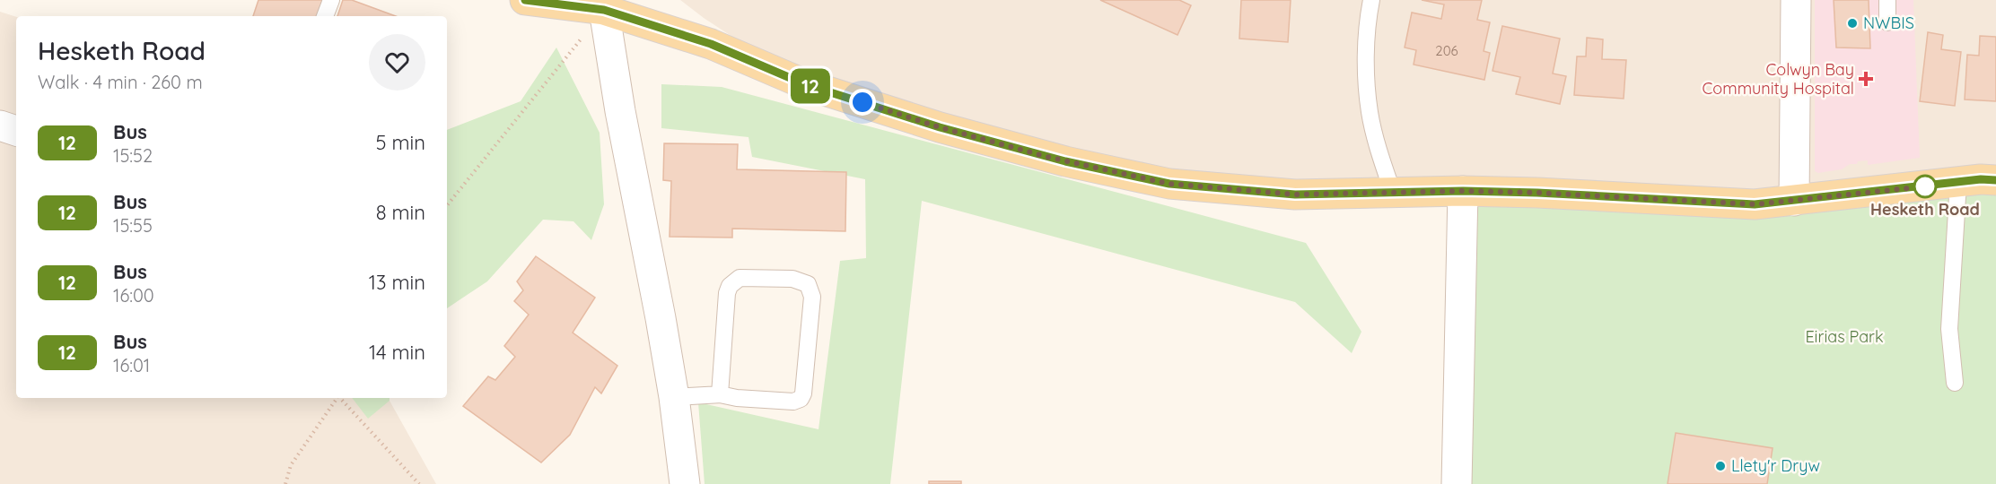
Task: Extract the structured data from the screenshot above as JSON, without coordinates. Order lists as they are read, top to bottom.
{
  "parks": ["Eirias Park"],
  "places": {
    "other": ["NWBIS", "Hesketh Road", "Llety'r Dryw"],
    "health": ["Colwyn Bay Community Hospital"]
  },
  "lines": ["bus line 12"],
  "house_numbers": ["206"],
  "page": {
    "on_map": "12",
    "heading": ["Hesketh Road", "Walk · 4 min · 260 m"],
    "list": [
      {
        "mark": "12",
        "name": "Bus",
        "note": "15:52",
        "value": "5 min"
      },
      {
        "mark": "12",
        "name": "Bus",
        "note": "15:55",
        "value": "8 min"
      },
      {
        "mark": "12",
        "name": "Bus",
        "note": "16:00",
        "value": "13 min"
      },
      {
        "mark": "12",
        "name": "Bus",
        "note": "16:01",
        "value": "14 min"
      }
    ]
  }
}
